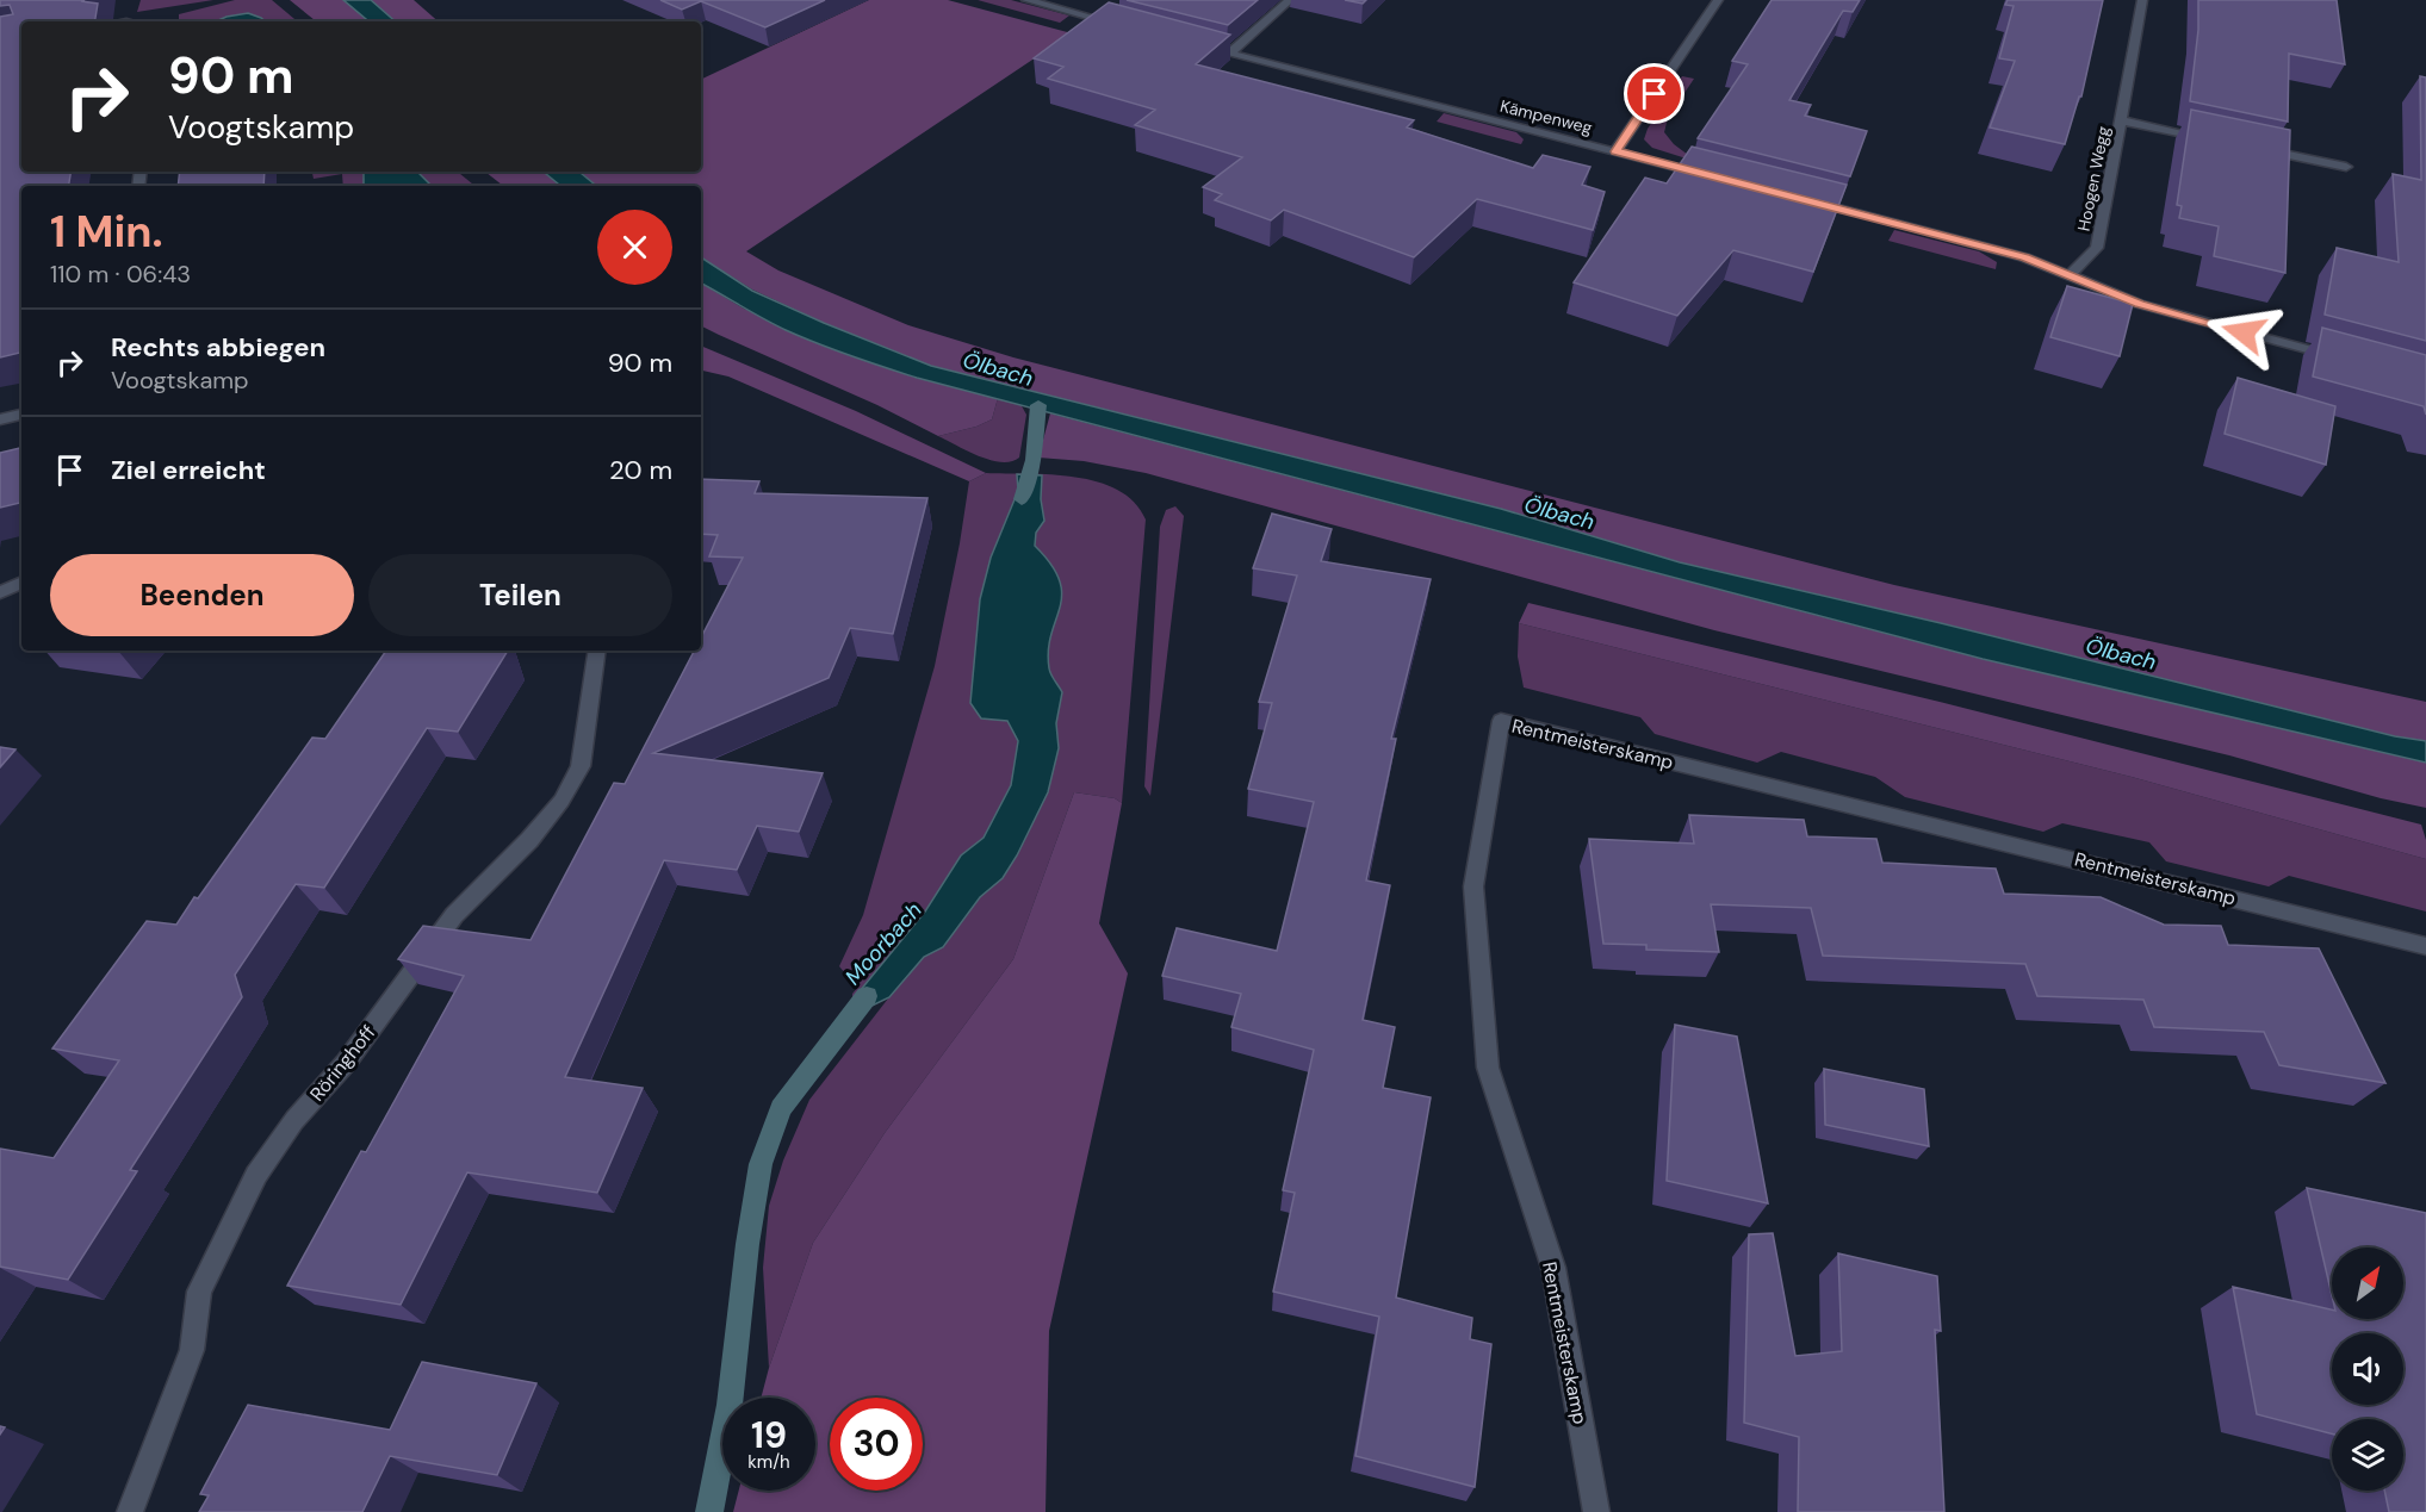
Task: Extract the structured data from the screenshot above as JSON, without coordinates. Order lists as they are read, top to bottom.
{
  "streets": {
    "street": [
      "Kämpenweg",
      "Hoogen Wegg",
      "Rentmeisterskamp",
      "Röringhoff"
    ]
  },
  "water": ["Ölbach", "Moorbach"],
  "north": "top right",
  "page": {
    "turn": ["90 m", "Voogtskamp"],
    "heading": ["1 Min.", "110 m · 06:43"],
    "list": [
      {
        "name": "Rechts abbiegen",
        "note": "Voogtskamp",
        "value": "90 m"
      },
      {
        "name": "Ziel erreicht",
        "value": "20 m"
      }
    ],
    "buttons": ["Beenden", "Teilen"],
    "speed": "19 km/h",
    "limit": "30"
  }
}
